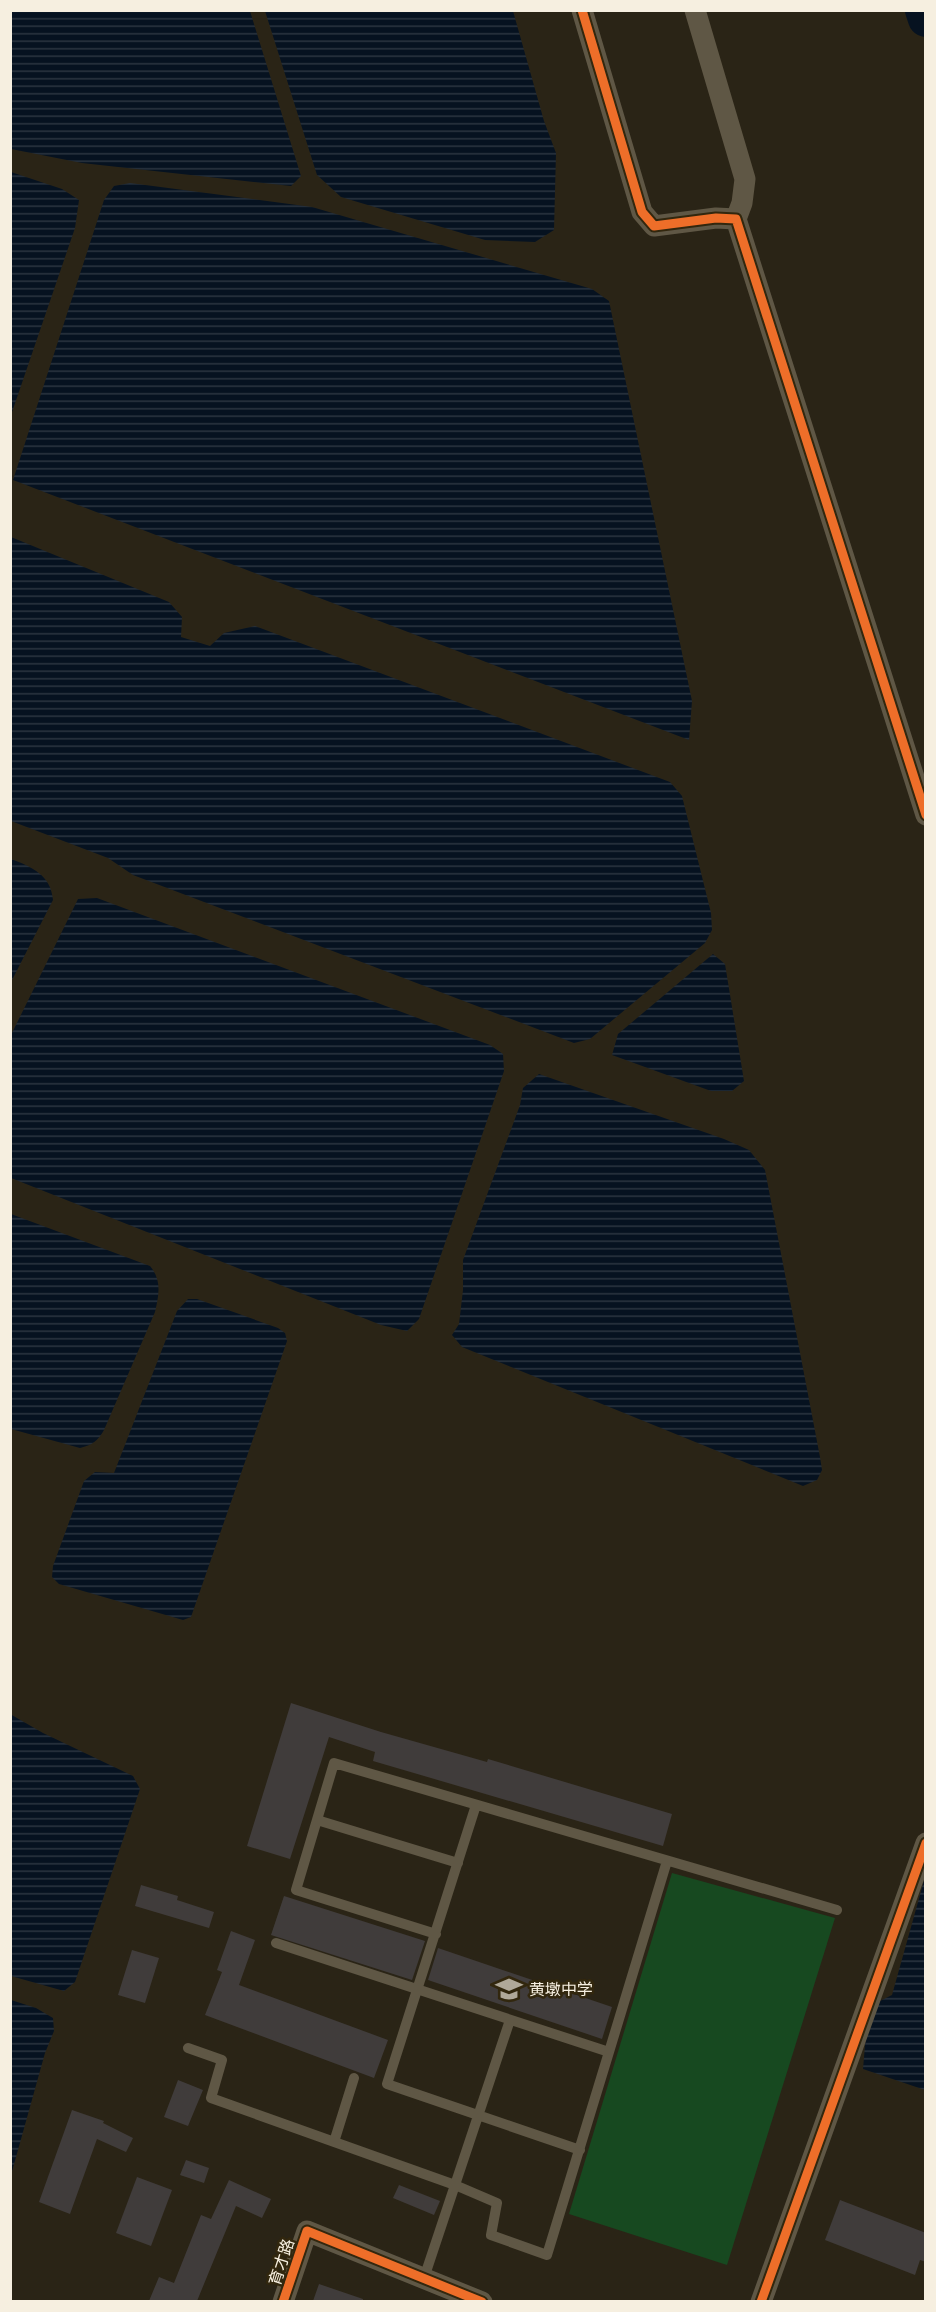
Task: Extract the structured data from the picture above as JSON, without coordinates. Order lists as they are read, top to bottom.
{
  "streets": {
    "street": ["育才路"]
  },
  "places": {
    "school or university": ["黄墩中学"]
  }
}
